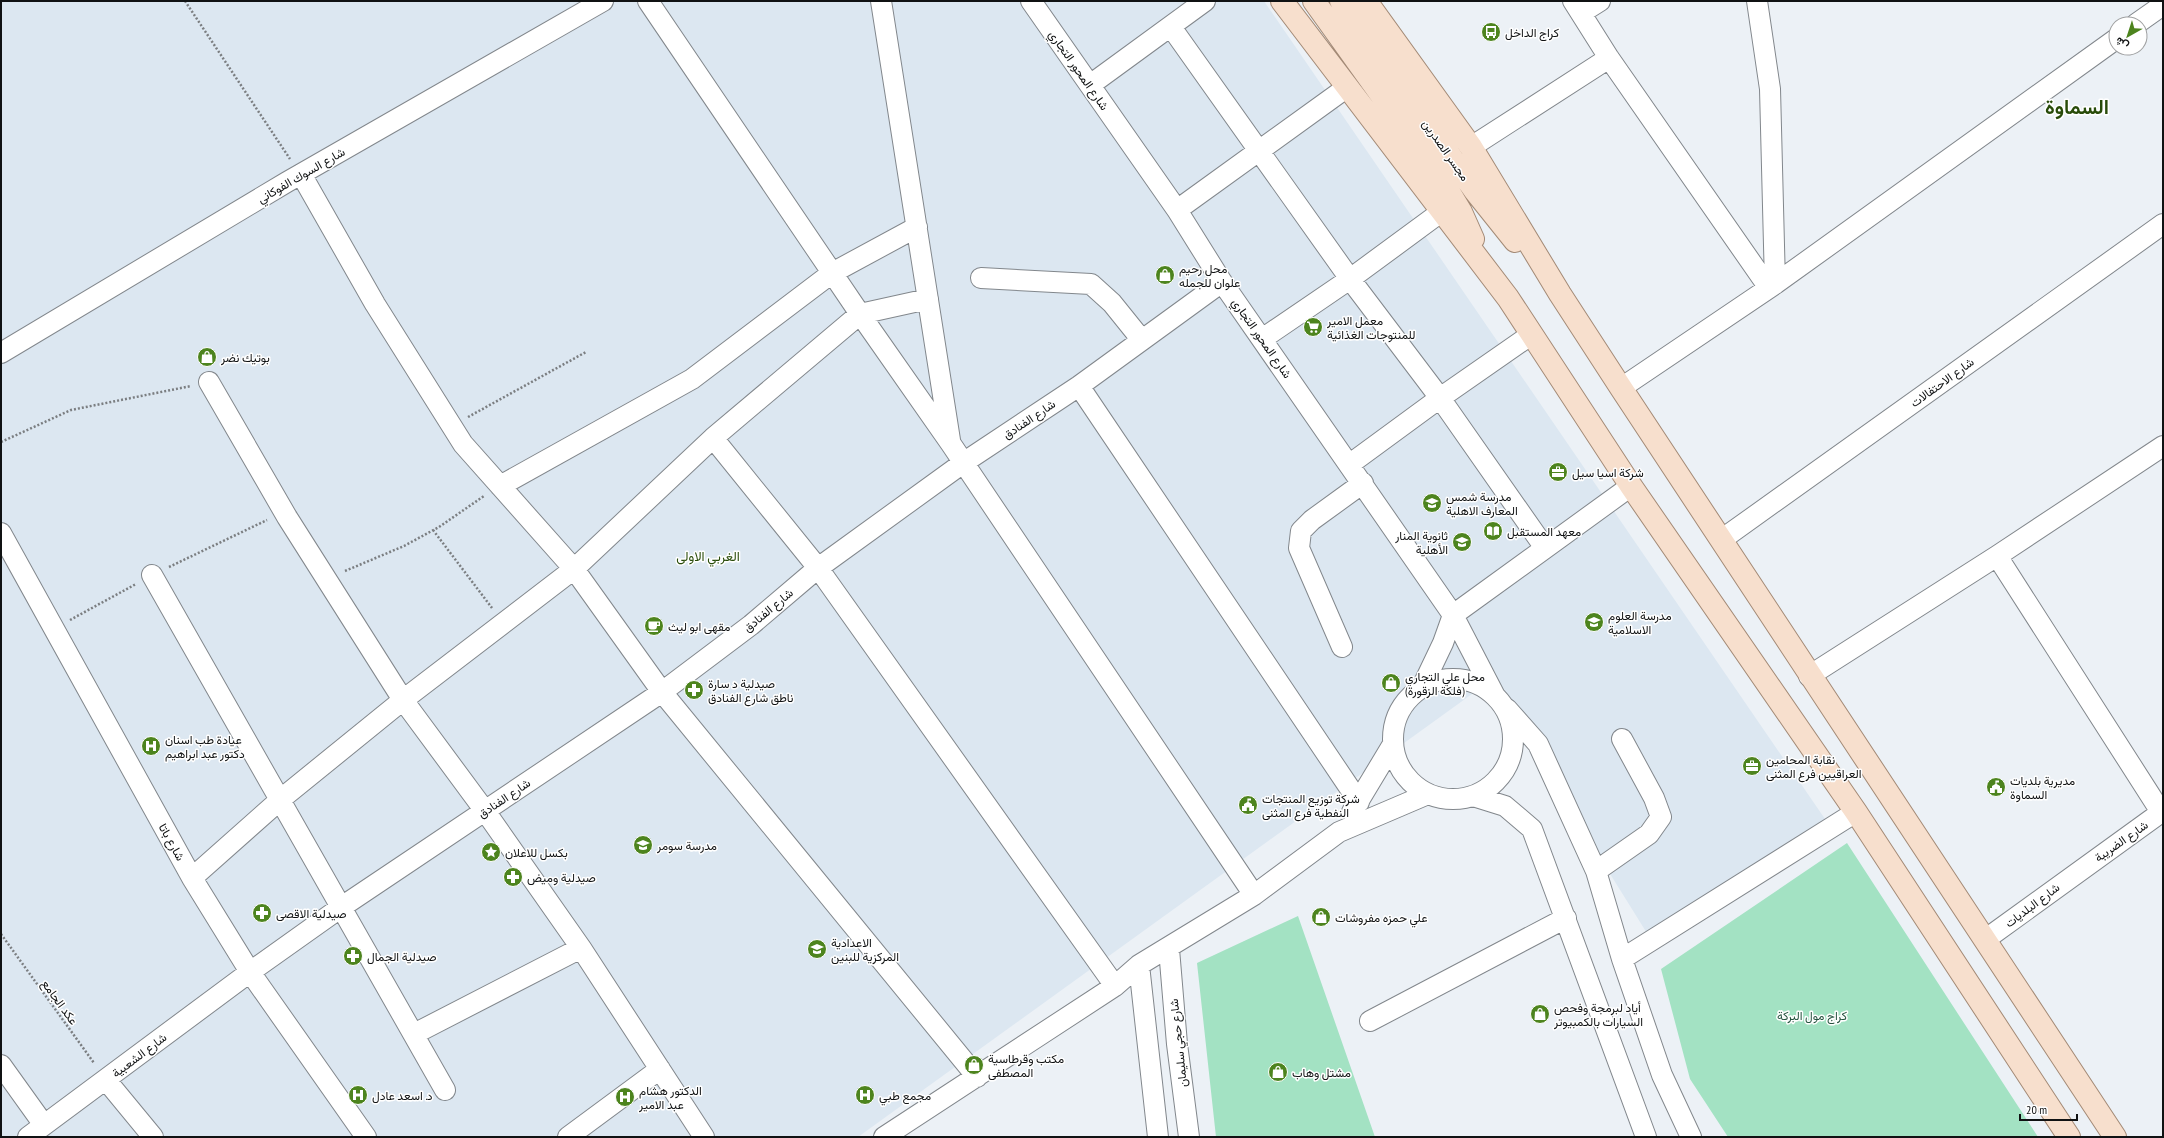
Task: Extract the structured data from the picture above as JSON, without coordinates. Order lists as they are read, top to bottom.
{
  "streets": {
    "main road": ["مجسر الصدرين"],
    "street": [
      "شارع المحور التجاري",
      "شارع السوك الفوكاني",
      "شارع الاحتفالات",
      "شارع الفنادق",
      "شارع الضريبة",
      "شارع باتا",
      "شارع البلديات",
      "شارع حجي سليمان",
      "شارع الشعبية"
    ],
    "path": ["عكد الجامع"]
  },
  "crossings": [
    ["شارع المحور التجاري", "شارع الفنادق"],
    ["شارع الفنادق", "شارع باتا"],
    ["شارع الفنادق", "شارع الشعبية"],
    ["شارع الضريبة", "شارع البلديات"],
    ["شارع باتا", "شارع الشعبية"],
    ["عكد الجامع", "شارع الشعبية"]
  ],
  "districts": ["السماوة", "الغربي الاولى"],
  "parks": ["كراج مول البركة"],
  "places": {
    "bus stop": ["كراج الداخل"],
    "shop": [
      "محل رحيم علوان للجمله",
      "بوتيك نضر",
      "محل علي التجاري (فلكة الزقورة)",
      "علي حمزه مفروشات",
      "أياد لبرمجة وفحص السيارات بالكمبيوتر",
      "مكتب وقرطاسية المصطفى",
      "مشتل وهاب"
    ],
    "supermarket": ["معمل الامير للمنتوجات الغذائية"],
    "office": ["شركة اسيا سيل", "نقابة المحامين العراقيين فرع المثنى"],
    "school or university": [
      "مدرسة شمس المعارف الاهلية",
      "ثانوية المنار الأهلية",
      "مدرسة العلوم الاسلامية",
      "مدرسة سومر",
      "الاعدادية المركزية للبنين"
    ],
    "library": ["معهد المستقبل"],
    "cafe": ["مقهى ابو ليث"],
    "pharmacy": [
      "صيدلية د سارة ناطق شارع الفنادق",
      "صيدلية وميض",
      "صيدلية الاقصى",
      "صيدلية الجمال"
    ],
    "hospital": [
      "عيادة طب اسنان دكتور عبد ابراهيم",
      "د. اسعد عادل",
      "مجمع طبي",
      "الدكتور هشام عبد الامير"
    ],
    "public building": ["مديرية بلديات السماوة", "شركة توزيع المنتجات النفطية فرع المثنى"],
    "place": ["بكسل للاعلان"]
  },
  "scale_bar": "20 m",
  "north": "bottom left"
}
